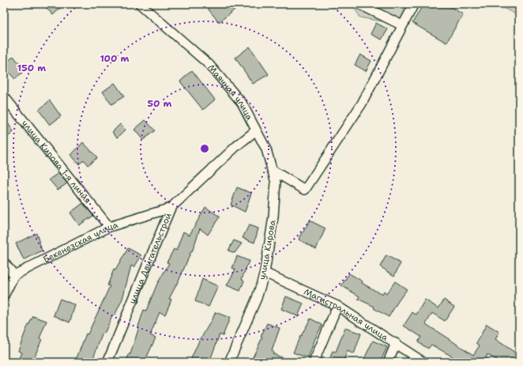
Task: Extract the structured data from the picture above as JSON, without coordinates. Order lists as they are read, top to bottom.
{
  "streets": {
    "street": [
      "Маячная улица",
      "улица Кирова 1-я линия",
      "Бекенезская улица",
      "улица Кирова",
      "улица Двигательстрой",
      "Магистральная улица"
    ]
  },
  "crossings": [
    ["Маячная улица", "улица Кирова"],
    ["Маячная улица", "улица Двигательстрой"],
    ["улица Кирова 1-я линия", "Бекенезская улица"],
    ["Бекенезская улица", "улица Двигательстрой"],
    ["улица Кирова", "Магистральная улица"]
  ],
  "rings": ["100 m", "150 m", "50 m"]
}
